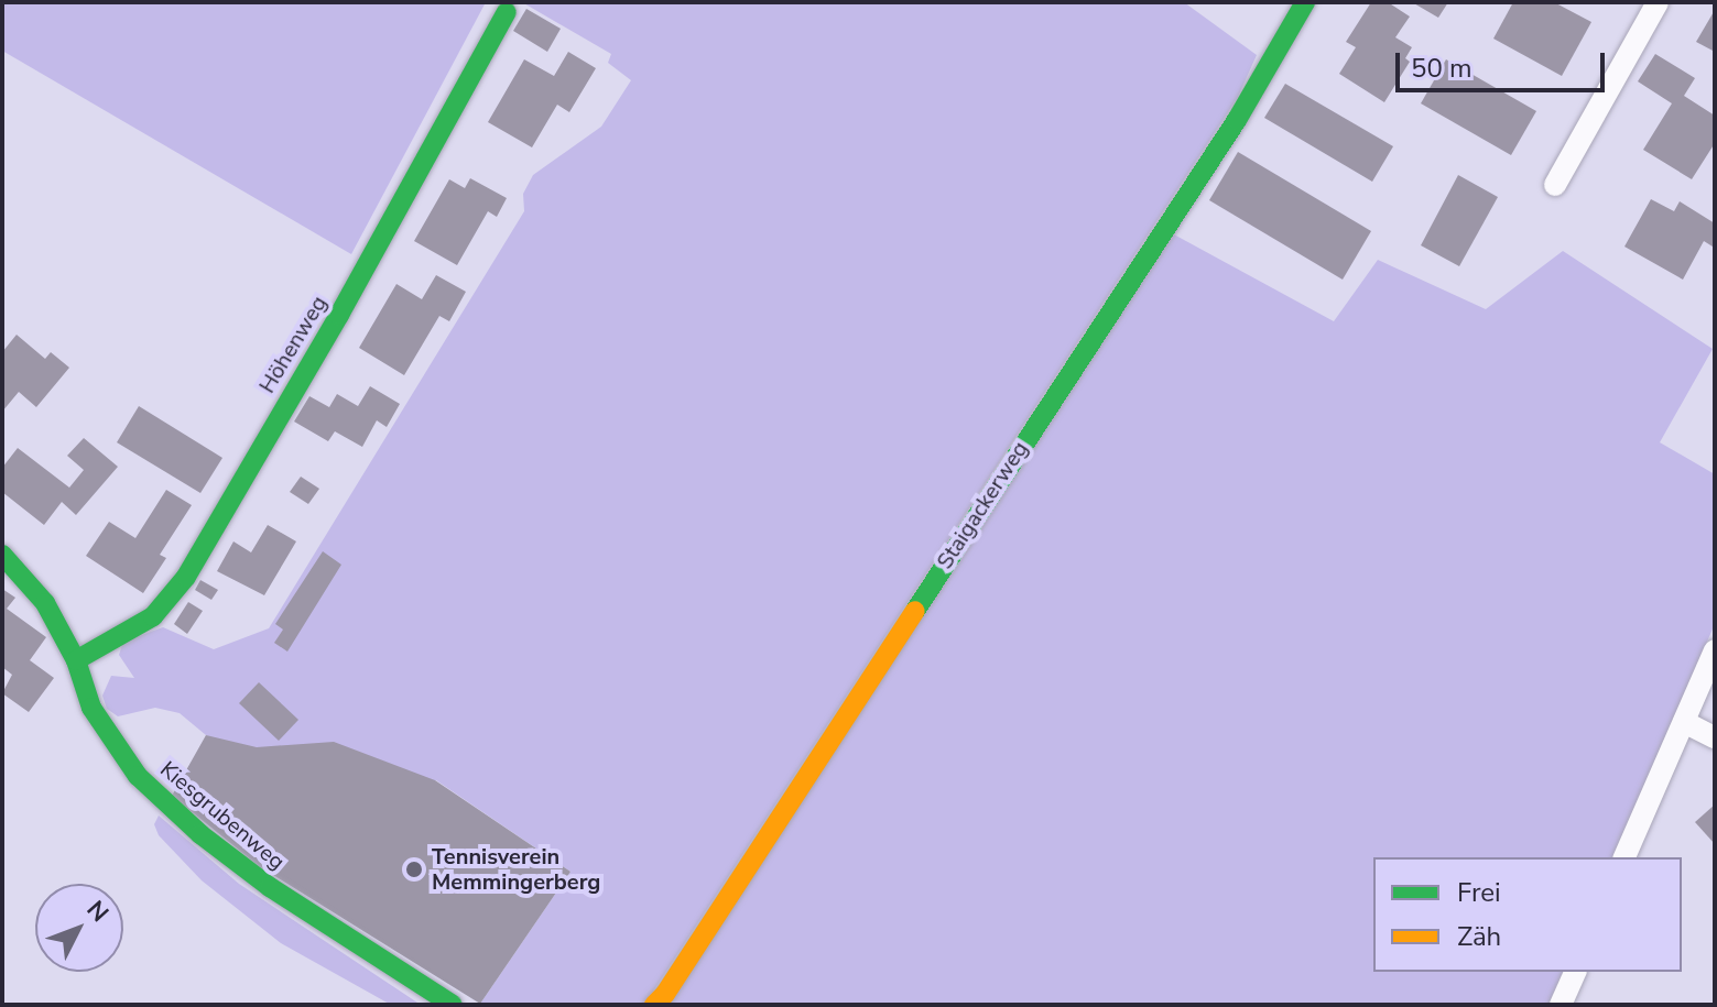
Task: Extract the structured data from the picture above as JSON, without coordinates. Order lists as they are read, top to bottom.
{
  "streets": {
    "street": ["Höhenweg", "Staigackerweg", "Kiesgrubenweg"]
  },
  "crossings": [
    ["Höhenweg", "Kiesgrubenweg"]
  ],
  "places": ["Tennisverein Memmingerberg"],
  "legend": ["Frei", "Zäh"],
  "scale_bar": "50 m",
  "north": "top right"
}
